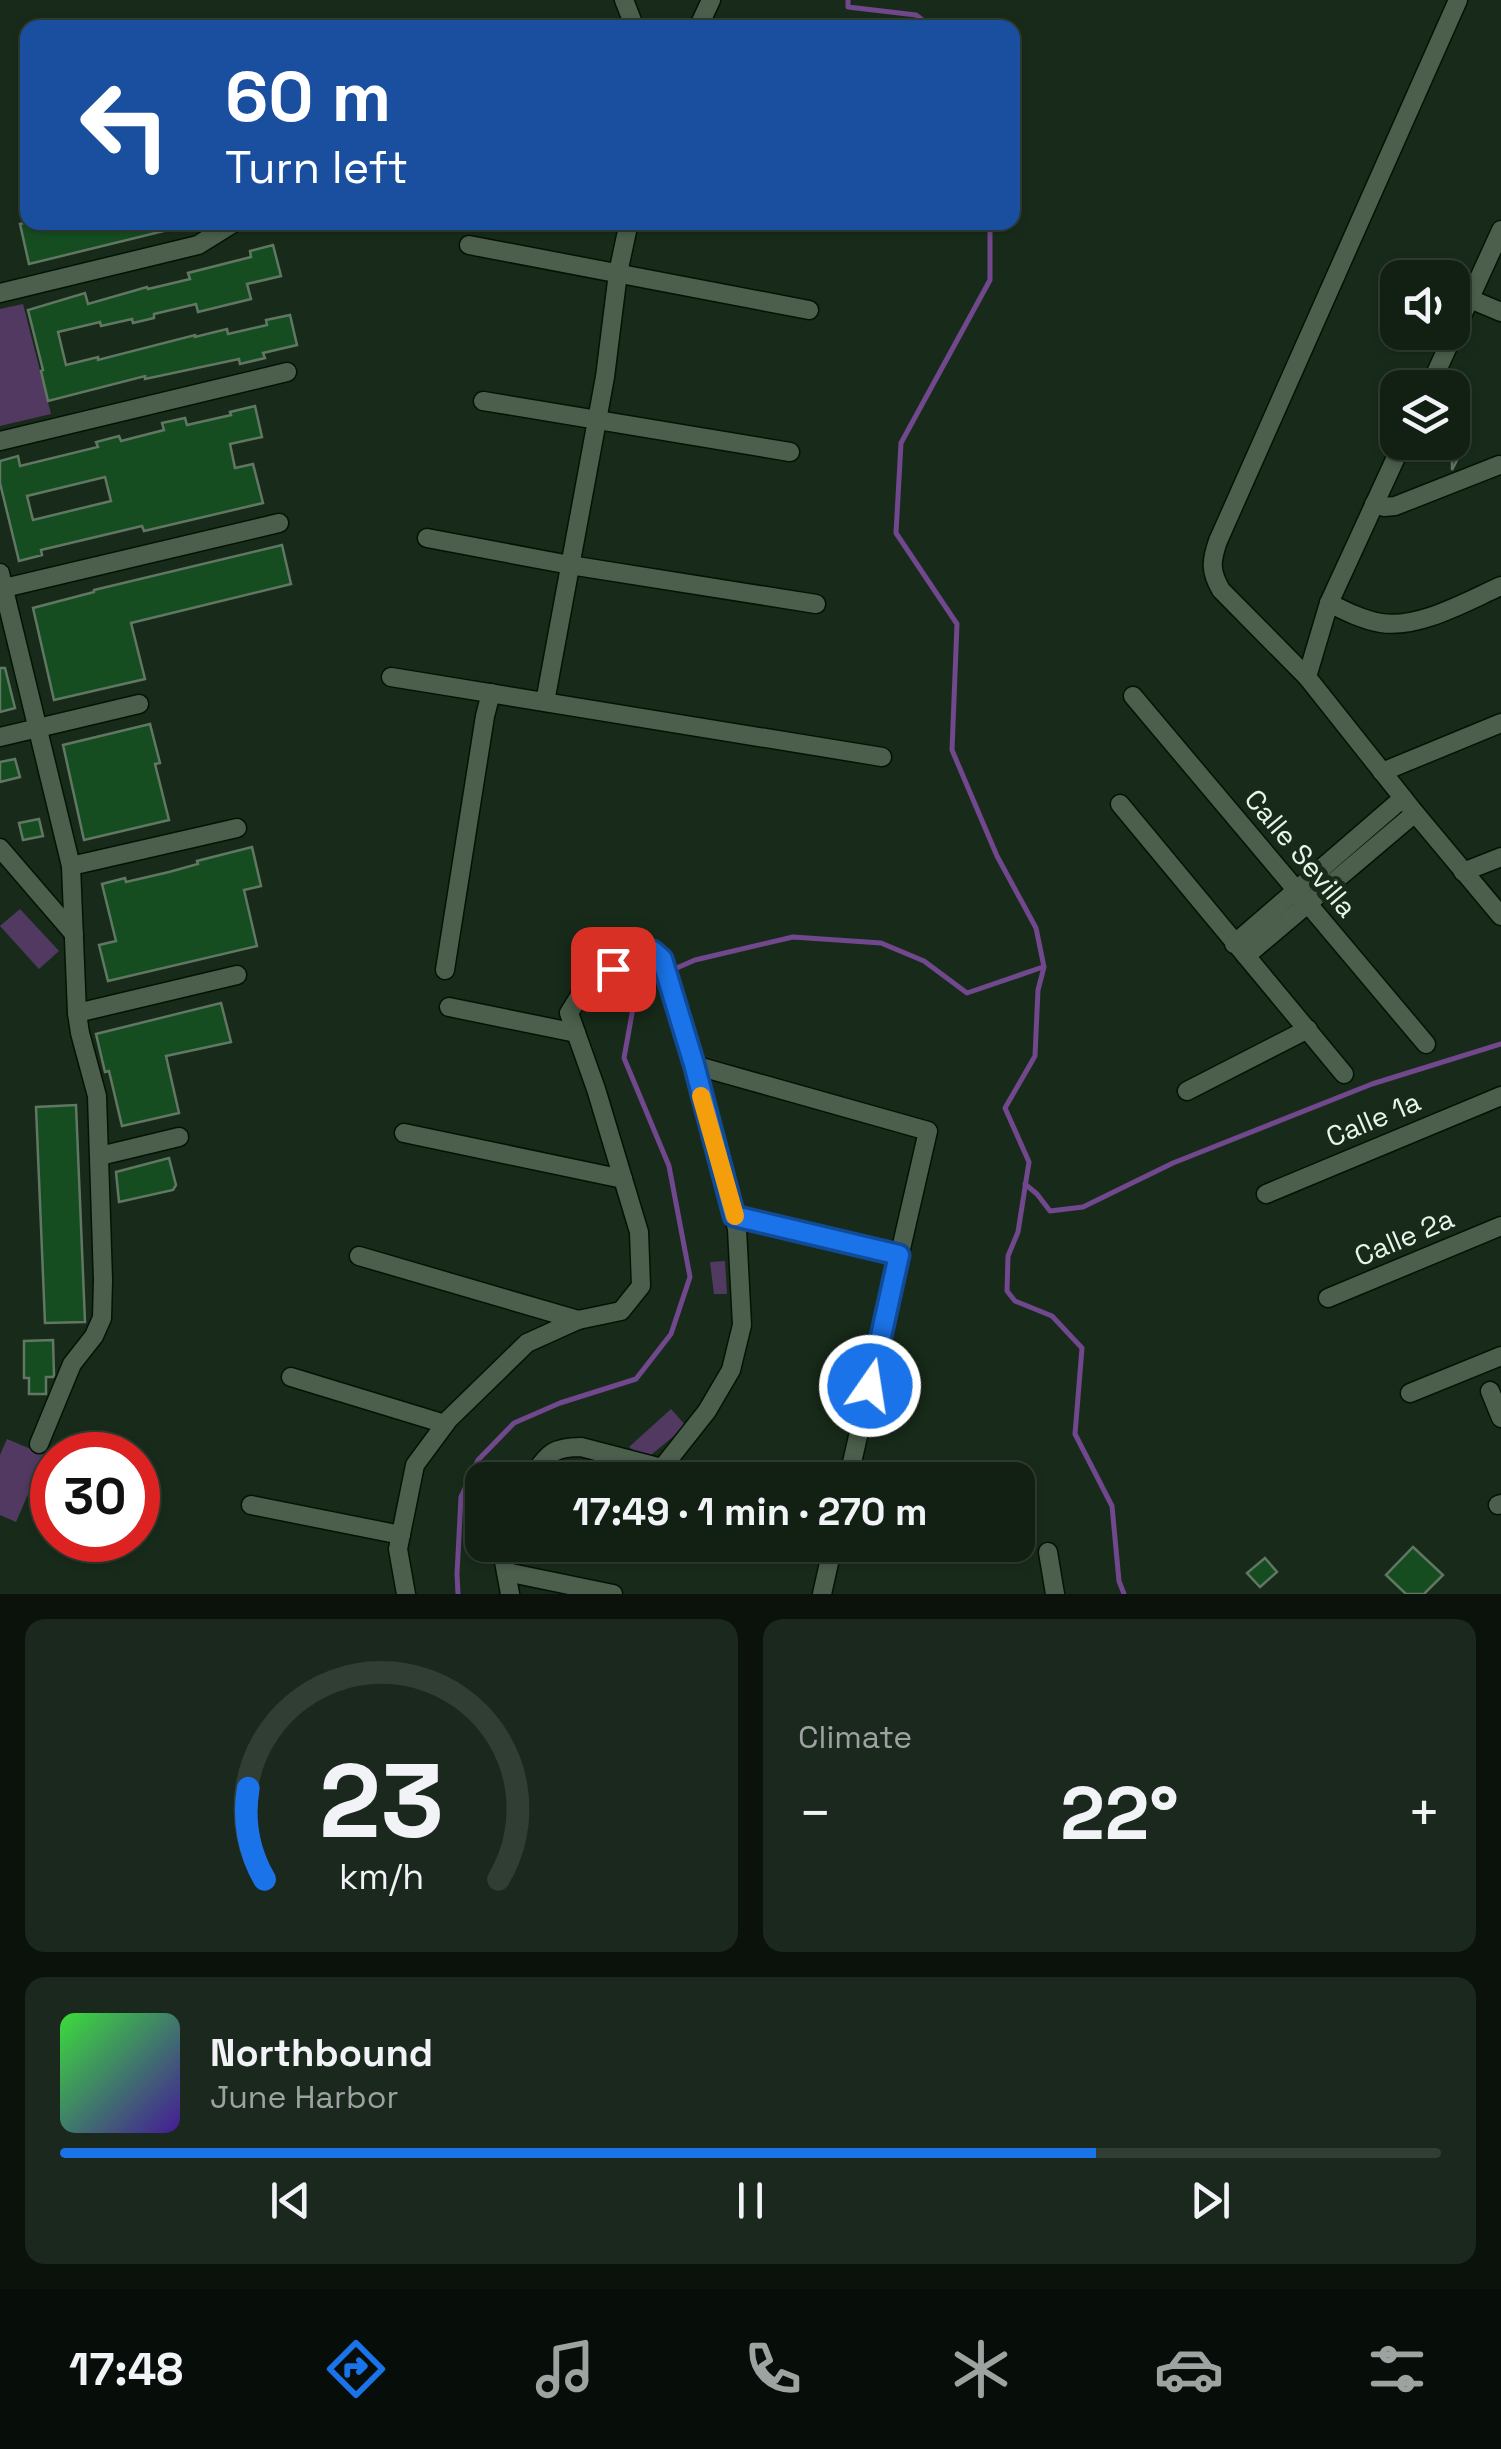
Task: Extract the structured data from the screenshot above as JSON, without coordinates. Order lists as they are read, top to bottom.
{
  "streets": {
    "street": ["Calle Sevilla", "Calle 1a", "Calle 2a"]
  },
  "page": {
    "turn": ["60 m", "Turn left"],
    "limit": "30",
    "trip": "17:49 · 1 min · 270 m",
    "tile": "Climate",
    "heat": ["−", "22°", "+"],
    "song": ["Northbound", "June Harbor"],
    "tabs": "17:48",
    "gauge": ["23", "km/h"]
  }
}
